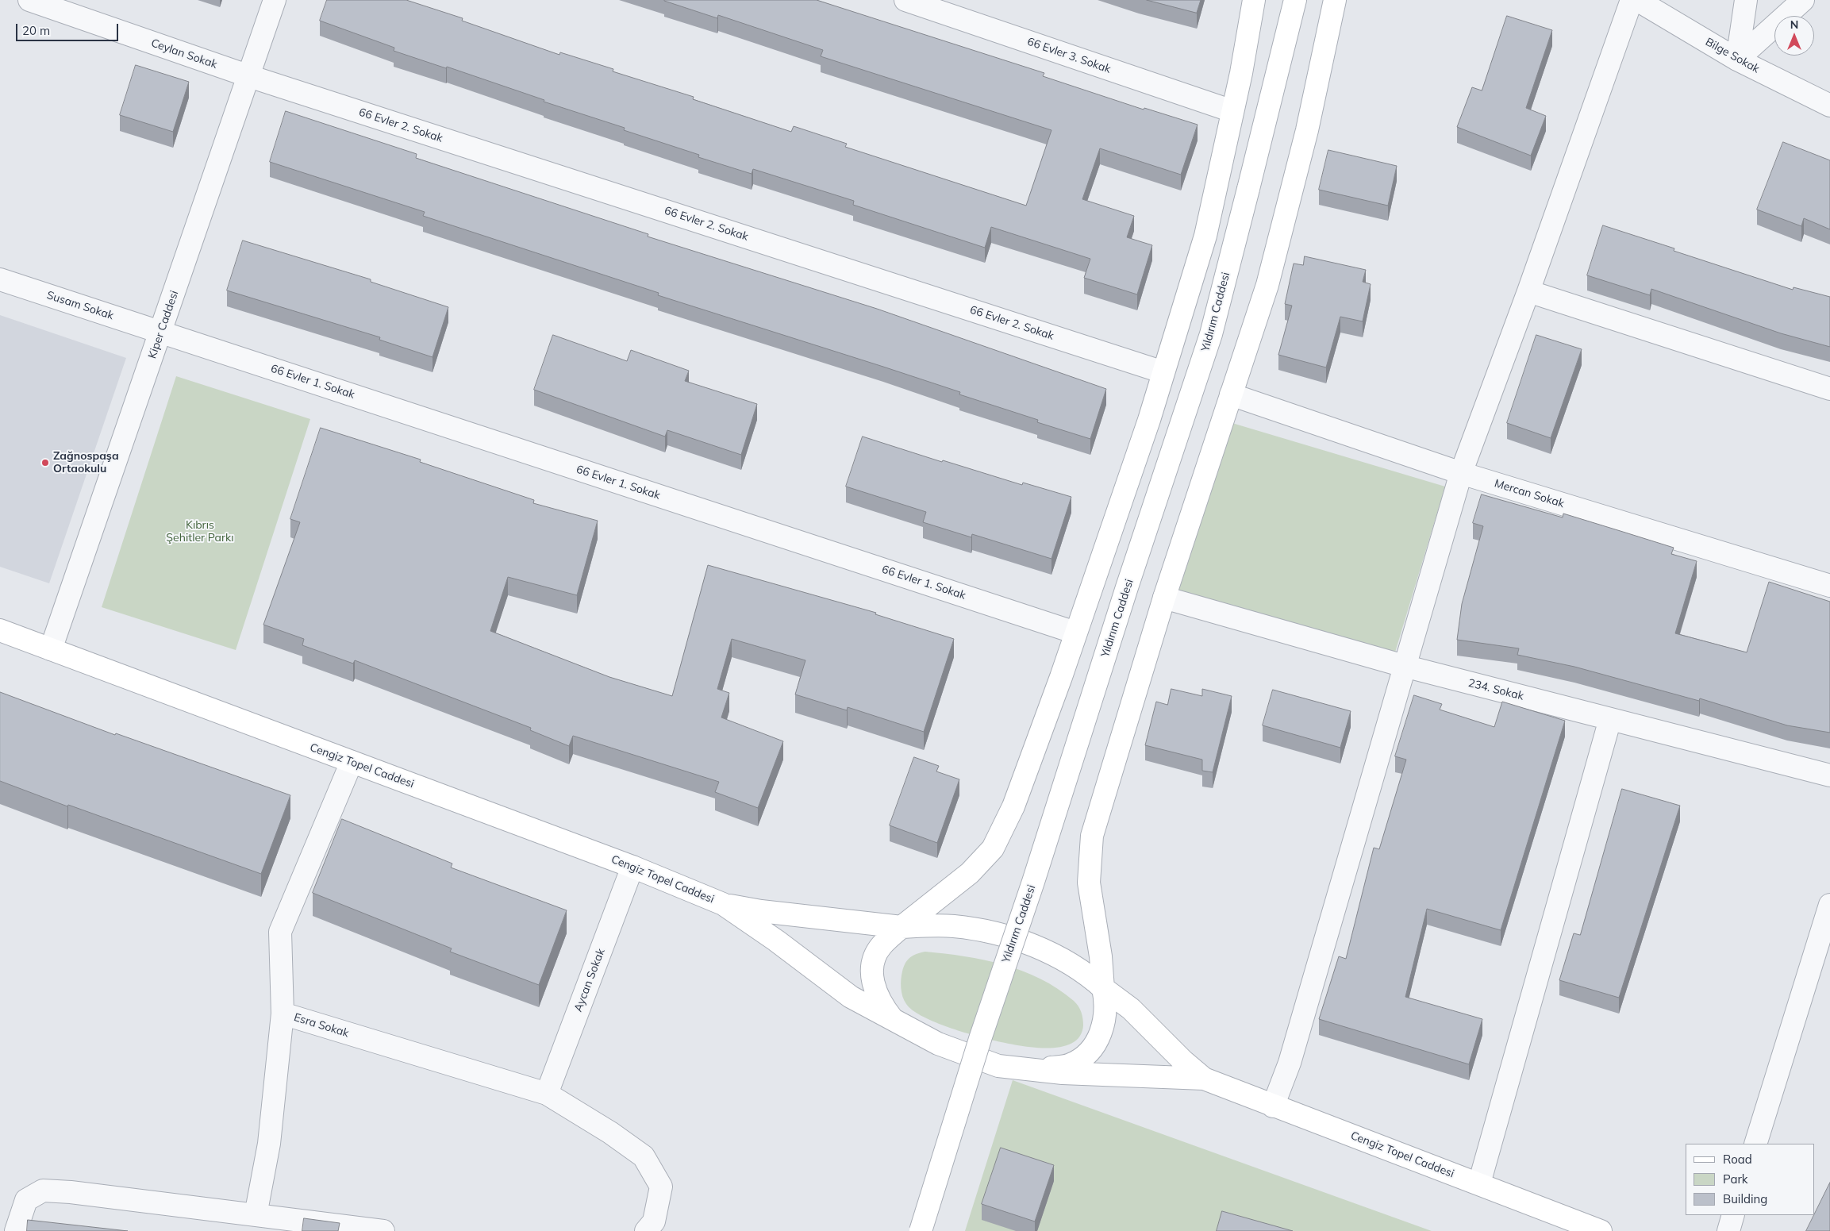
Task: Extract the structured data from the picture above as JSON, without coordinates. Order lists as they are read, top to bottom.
{
  "streets": {
    "main road": ["Yıldırım Caddesi", "Cengiz Topel Caddesi"],
    "street": [
      "Ceylan Sokak",
      "66 Evler 3. Sokak",
      "Bilge Sokak",
      "66 Evler 2. Sokak",
      "Susam Sokak",
      "Kiper Caddesi",
      "66 Evler 1. Sokak",
      "Mercan Sokak",
      "234. Sokak",
      "Aycan Sokak",
      "Esra Sokak"
    ]
  },
  "crossings": [
    ["Ceylan Sokak", "66 Evler 2. Sokak"],
    ["Ceylan Sokak", "Kiper Caddesi"],
    ["66 Evler 2. Sokak", "Kiper Caddesi"],
    ["Susam Sokak", "Kiper Caddesi"],
    ["Susam Sokak", "66 Evler 1. Sokak"],
    ["Kiper Caddesi", "66 Evler 1. Sokak"],
    ["Kiper Caddesi", "Cengiz Topel Caddesi"],
    ["Cengiz Topel Caddesi", "Aycan Sokak"],
    ["Cengiz Topel Caddesi", "Esra Sokak"],
    ["Aycan Sokak", "Esra Sokak"]
  ],
  "parks": ["Kıbrıs Şehitler Parkı"],
  "places": ["Zağnospaşa Ortaokulu"],
  "legend": ["Road", "Park", "Building"],
  "scale_bar": "20 m",
  "north": "top"
}
